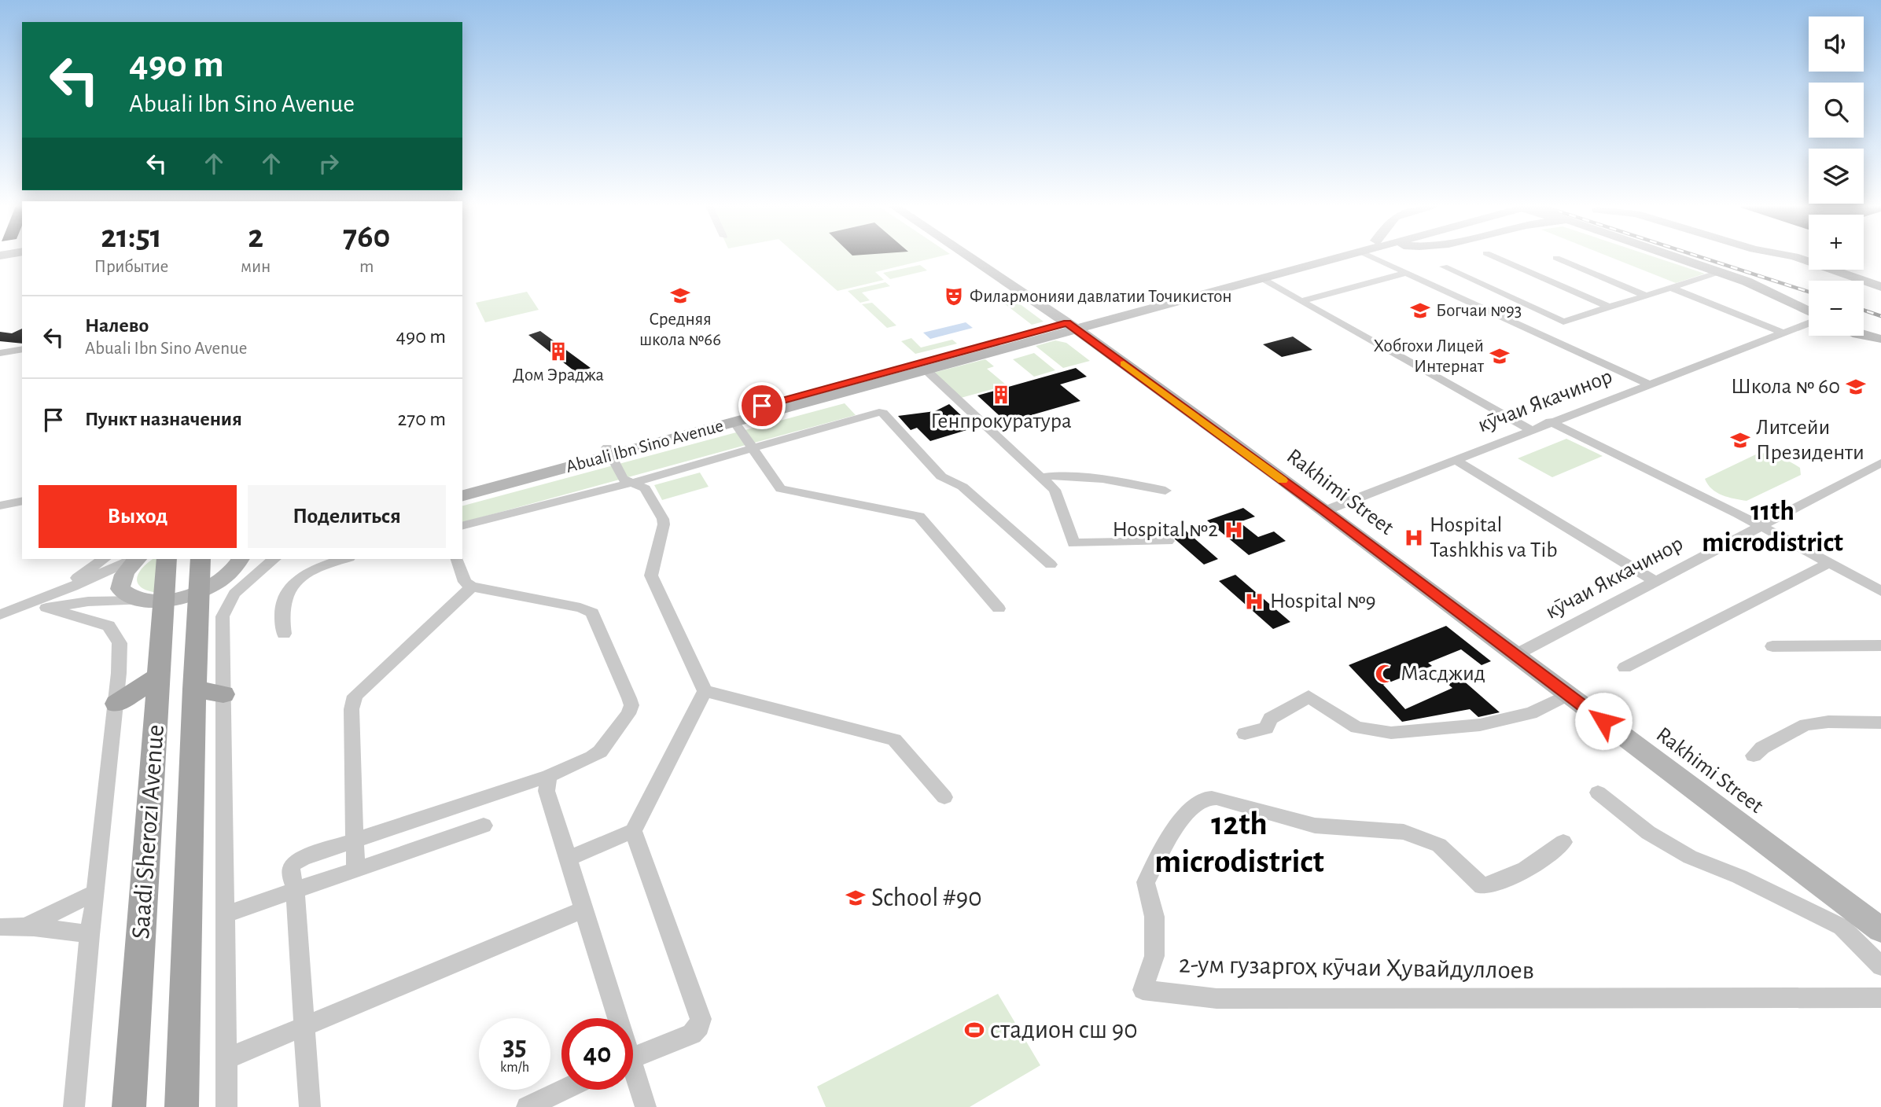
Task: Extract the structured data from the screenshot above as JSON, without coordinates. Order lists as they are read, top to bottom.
{
  "streets": {
    "main road": ["Abuali Ibn Sino Avenue", "Rakhimi Street", "Saadi Sherozi Avenue"],
    "street": ["кӯчаи Якачинор", "кӯчаи Яккачинор", "2-ум гузаргоҳ кӯчаи Ҳувайдуллоев"]
  },
  "crossings": [
    ["кӯчаи Якачинор", "Rakhimi Street"],
    ["Abuali Ibn Sino Avenue", "Rakhimi Street"],
    ["Rakhimi Street", "кӯчаи Яккачинор"]
  ],
  "districts": ["11th microdistrict", "12th microdistrict"],
  "places": {
    "school or university": [
      "Средняя школа №66",
      "Богчаи №93",
      "Хобгохи Лицей Интернат",
      "Школа № 60",
      "Литсейи Президенти",
      "School #90"
    ],
    "theatre": ["Филармонияи давлатии Точикистон"],
    "building": ["Дом Эраджа", "Генпрокуратура"],
    "hospital": ["Hospital №2", "Hospital Tashkhis va Tib", "Hospital №9"],
    "mosque": ["Масджид"],
    "sports": ["стадион сш 90"]
  },
  "page": {
    "map_buttons": ["+", "−"],
    "turn": ["490 m", "Abuali Ibn Sino Avenue"],
    "eta": [
      "21:51",
      "Прибытие",
      "2",
      "мин",
      "760",
      "m"
    ],
    "list": [
      {
        "name": "Налево",
        "note": "Abuali Ibn Sino Avenue",
        "value": "490 m"
      },
      {
        "name": "Пункт назначения",
        "value": "270 m"
      }
    ],
    "buttons": ["Выход", "Поделиться"],
    "speed": "35 km/h",
    "limit": "40"
  }
}
